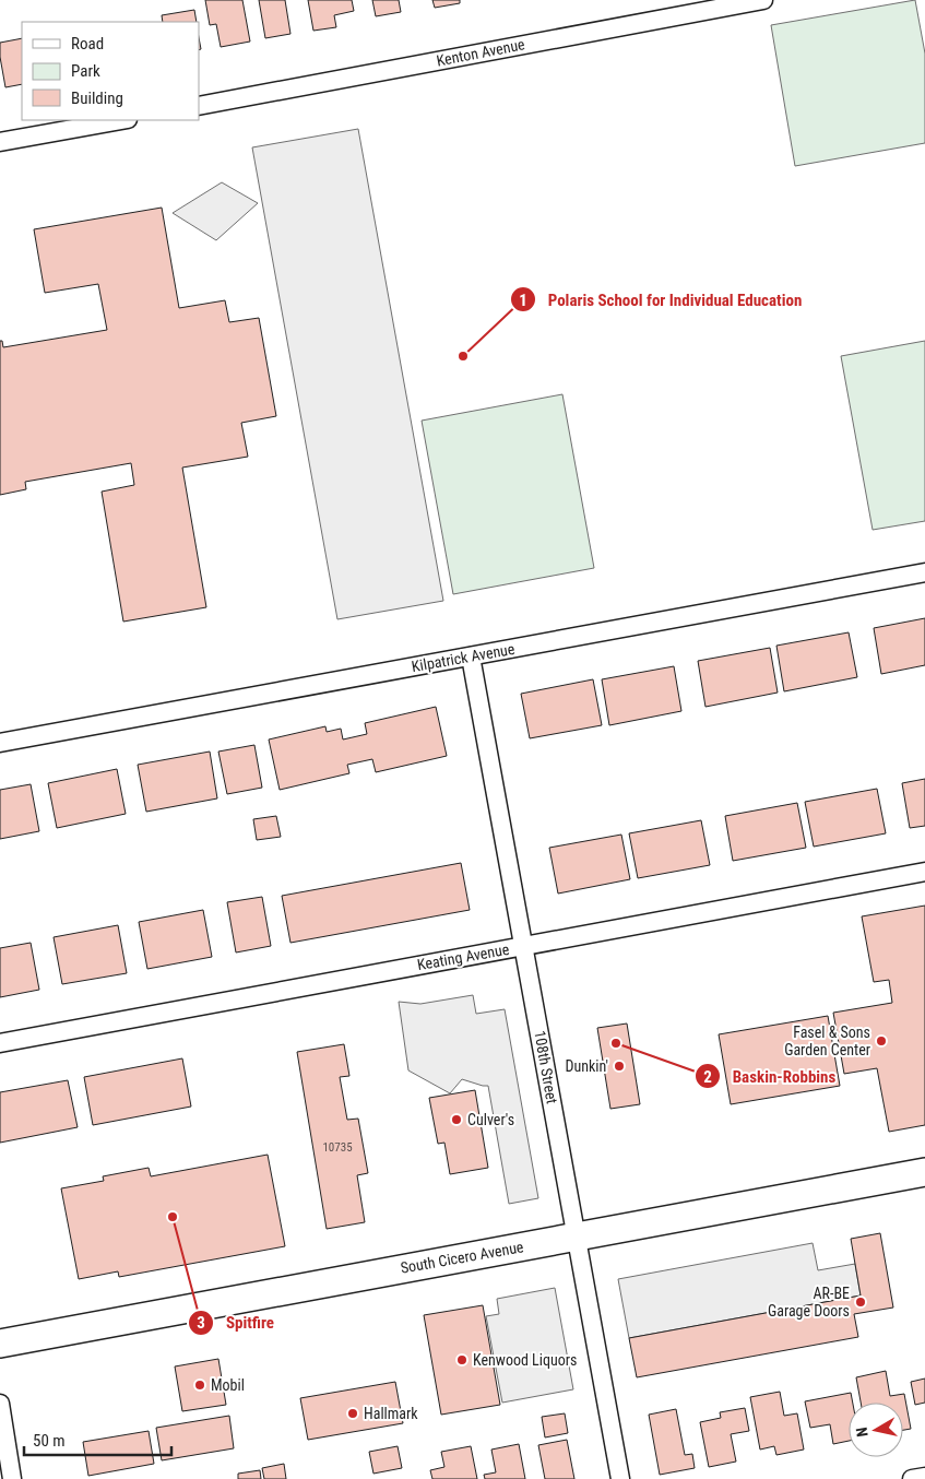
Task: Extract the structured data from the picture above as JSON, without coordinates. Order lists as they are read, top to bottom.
{
  "streets": {
    "main road": ["South Cicero Avenue"],
    "street": [
      "Kenton Avenue",
      "Kilpatrick Avenue",
      "Keating Avenue",
      "108th Street"
    ]
  },
  "crossings": [
    ["Kilpatrick Avenue", "108th Street"],
    ["Keating Avenue", "108th Street"],
    ["108th Street", "South Cicero Avenue"]
  ],
  "places": [
    "Polaris School for Individual Education",
    "Fasel & Sons Garden Center",
    "Baskin-Robbins",
    "Dunkin'",
    "Culver's",
    "Spitfire",
    "AR-BE Garage Doors",
    "Kenwood Liquors",
    "Mobil",
    "Hallmark"
  ],
  "house_numbers": ["10735"],
  "legend": ["Road", "Park", "Building"],
  "scale_bar": "50 m",
  "north": "left"
}
